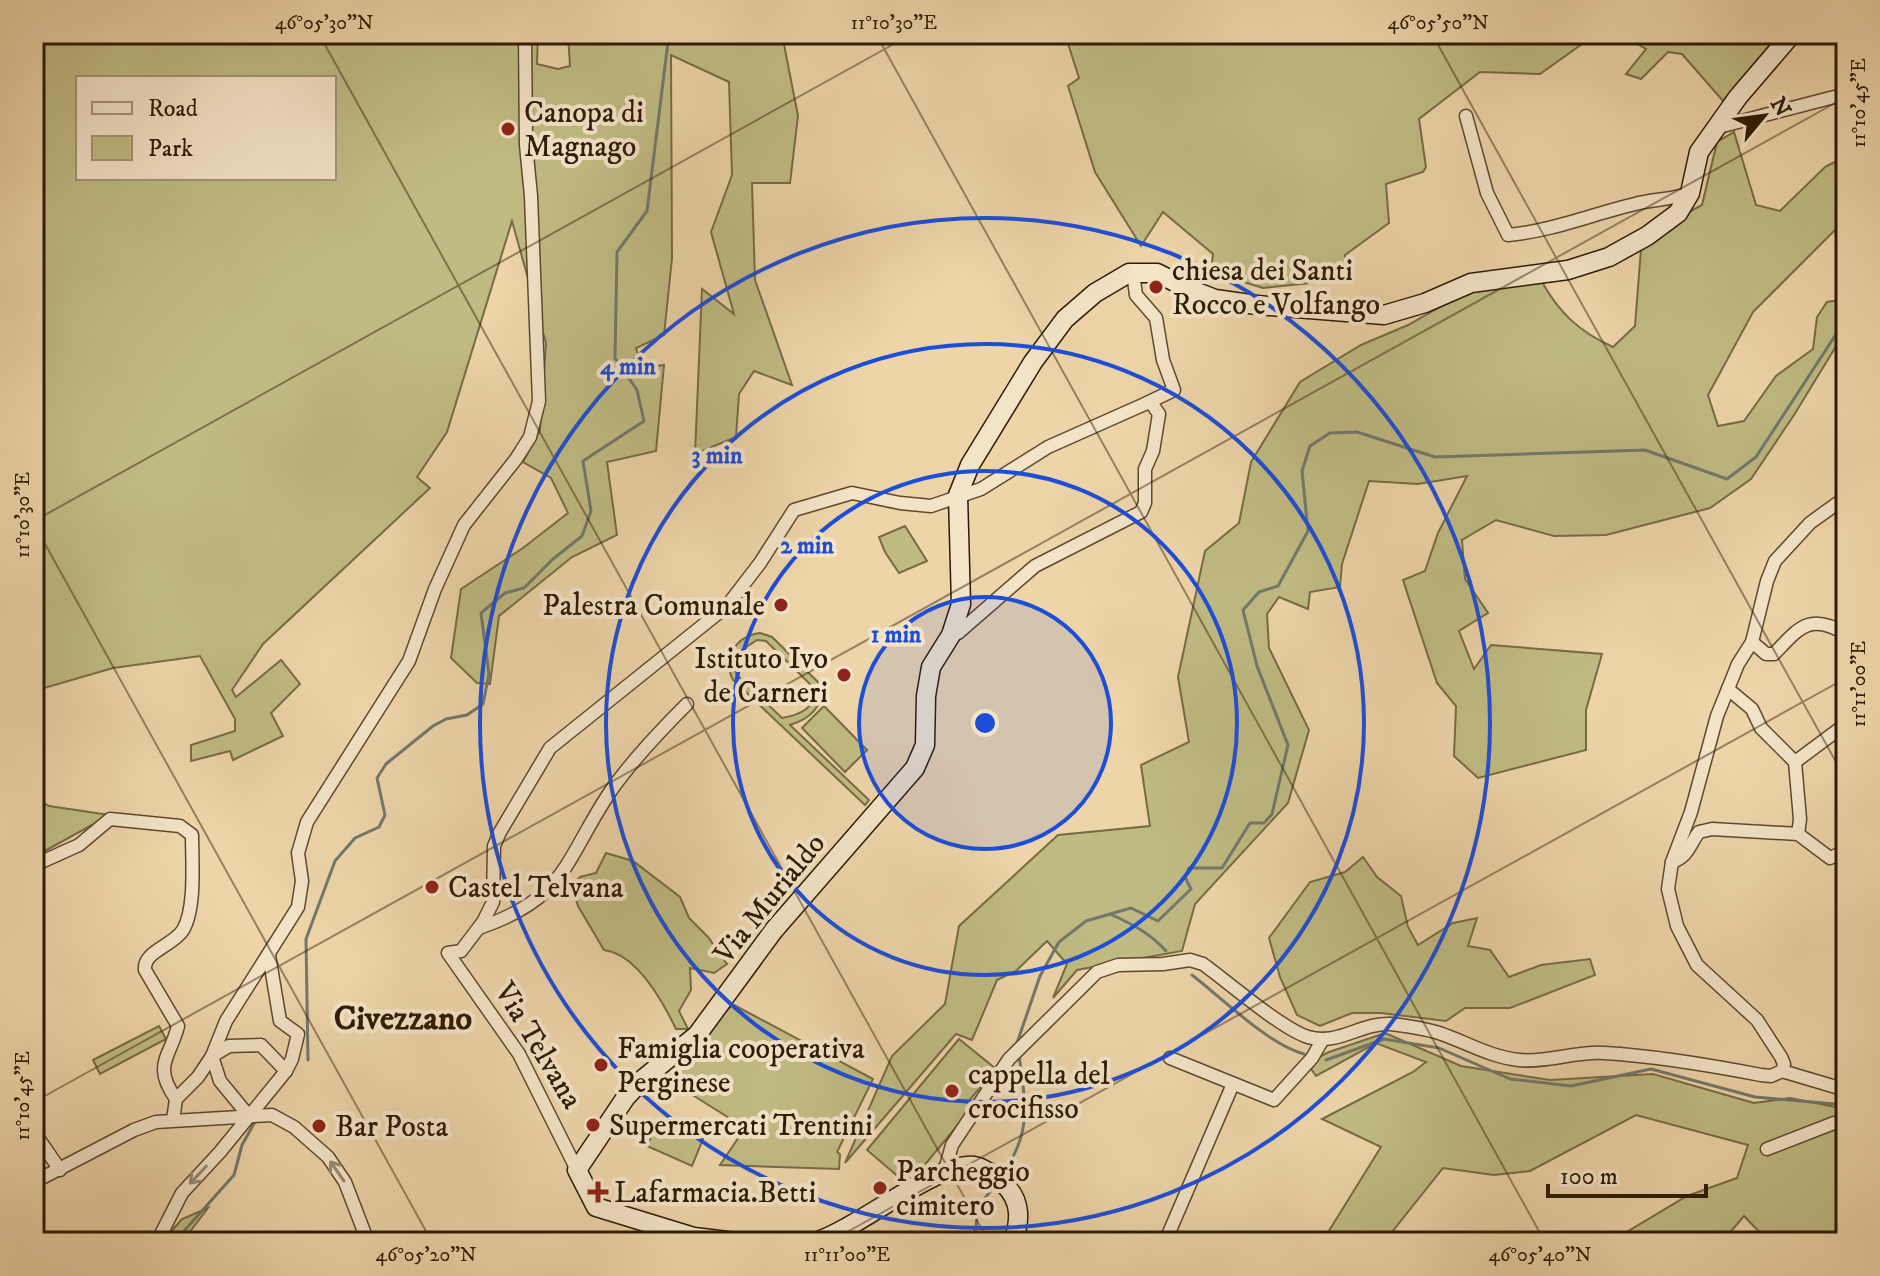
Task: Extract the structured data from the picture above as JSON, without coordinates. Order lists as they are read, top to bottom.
{
  "streets": {
    "street": ["Via Murialdo", "Via Telvana"]
  },
  "crossings": [
    ["Via Murialdo", "Via Telvana"]
  ],
  "districts": ["Civezzano"],
  "places": {
    "other": [
      "Canopa di Magnago",
      "chiesa dei Santi Rocco e Volfango",
      "Palestra Comunale",
      "Istituto Ivo de Carneri",
      "Castel Telvana",
      "Famiglia cooperativa Perginese",
      "cappella del crocifisso",
      "Supermercati Trentini",
      "Bar Posta",
      "Parcheggio cimitero"
    ],
    "health": ["Lafarmacia.Betti"]
  },
  "legend": ["Road", "Park"],
  "scale_bar": "100 m",
  "north": "top right",
  "coordinates": [
    "46°05'30\"N",
    "11°10'30\"E",
    "46°05'50\"N",
    "11°10'45\"E",
    "11°11'00\"E",
    "46°05'20\"N",
    "46°05'40\"N"
  ],
  "rings": [
    "4 min",
    "3 min",
    "2 min",
    "1 min"
  ]
}
